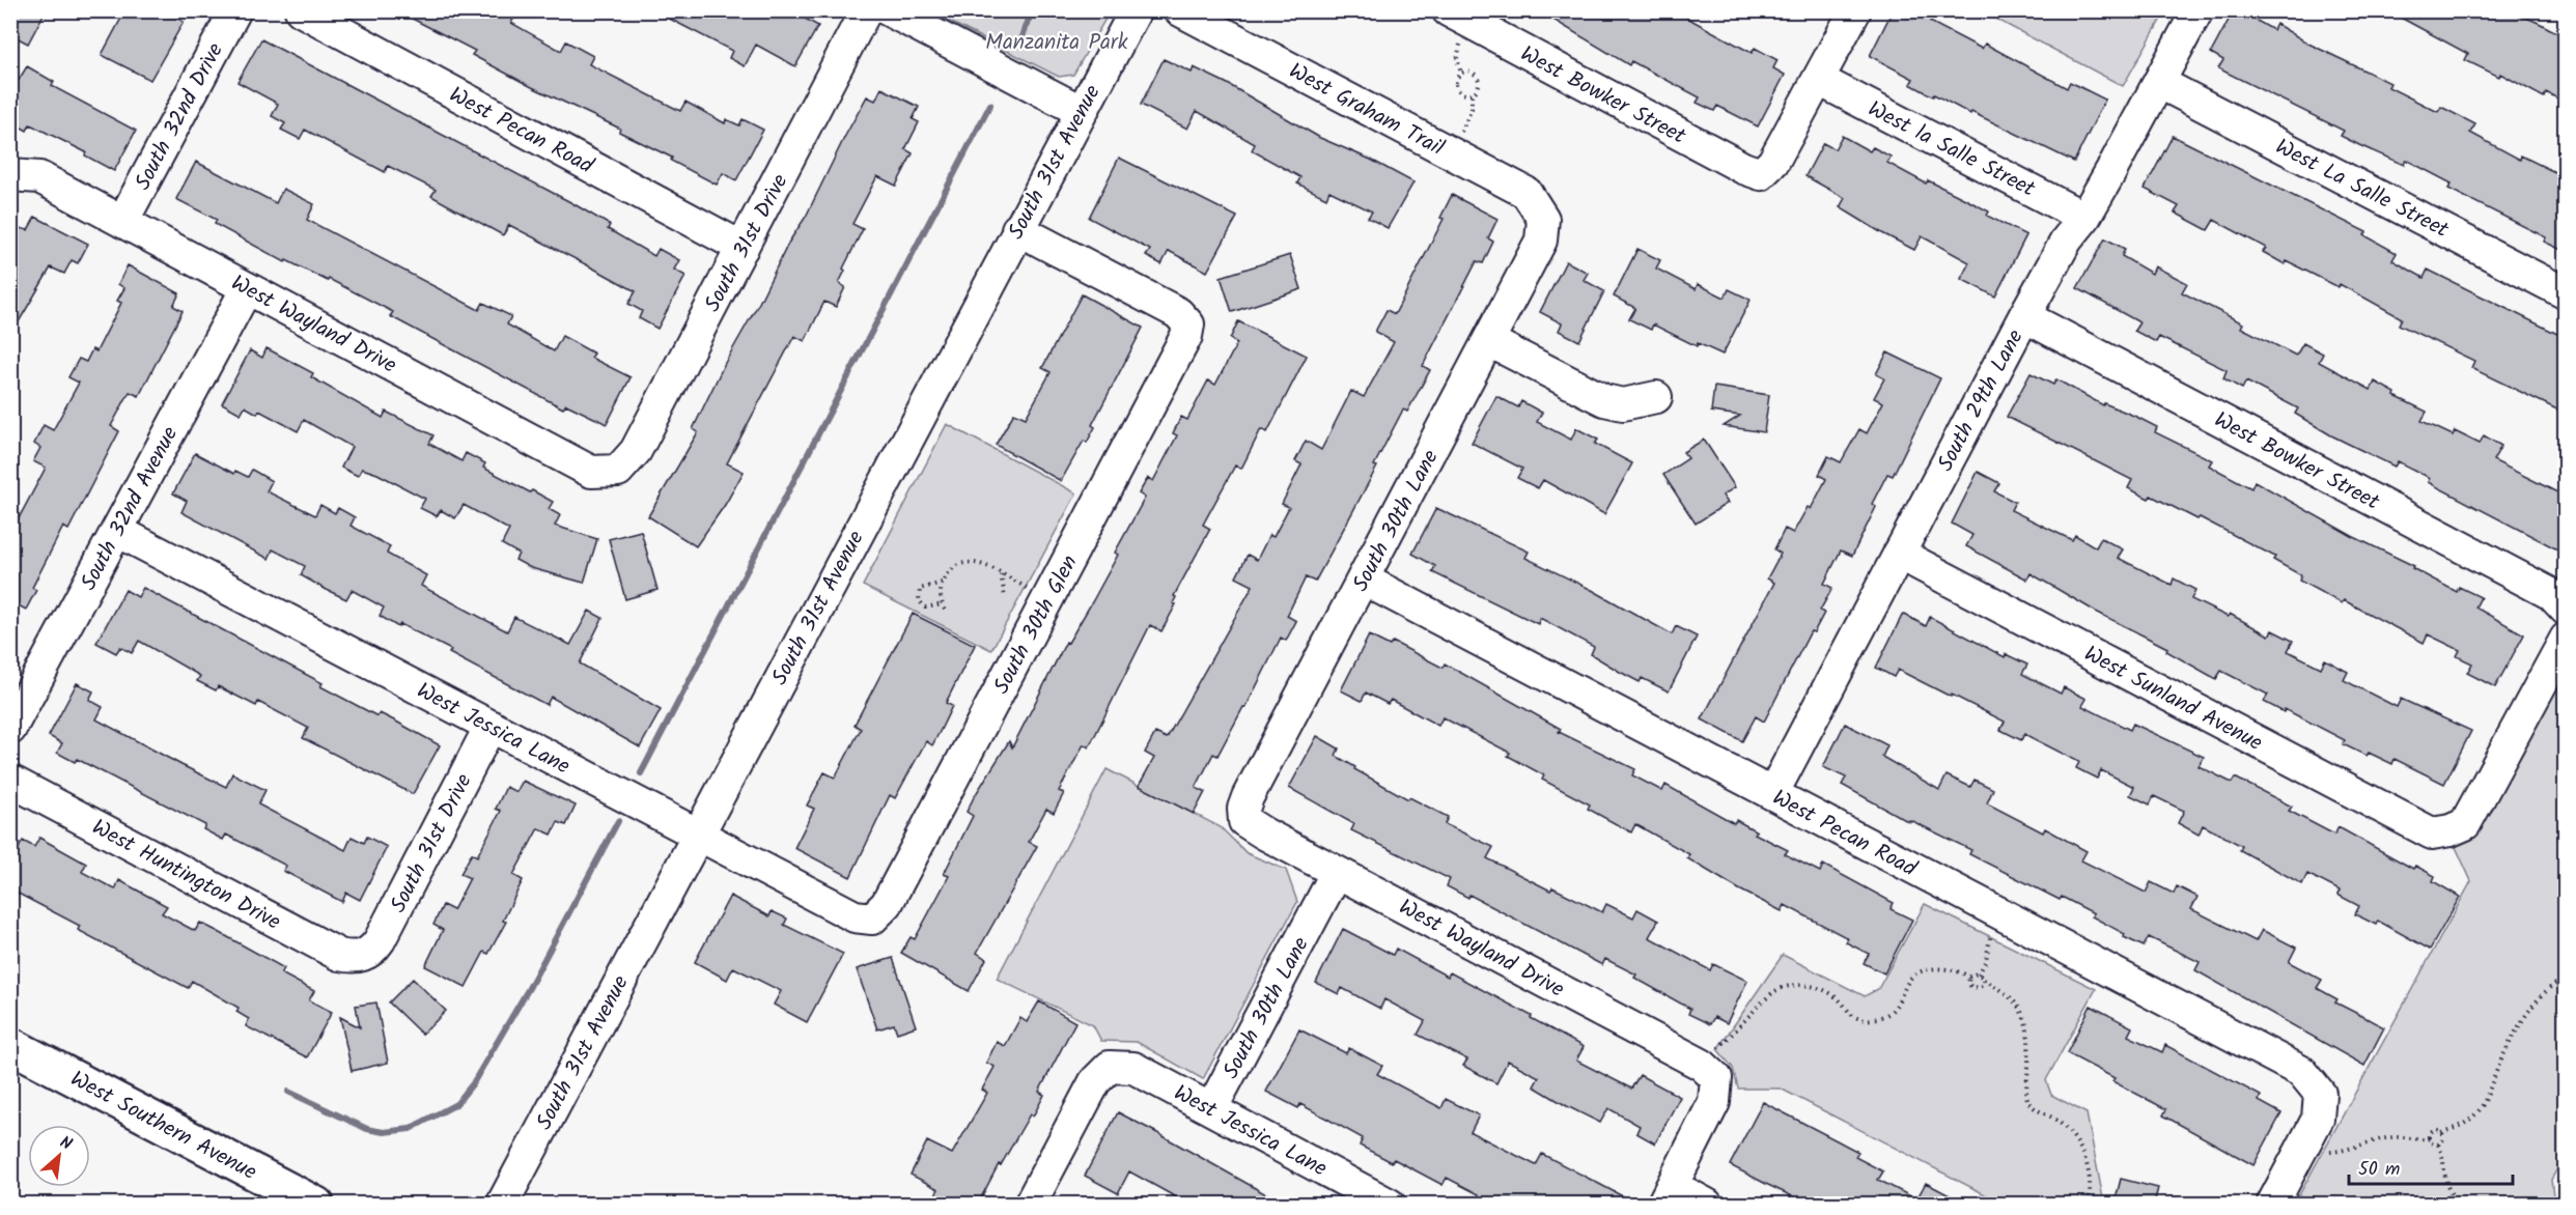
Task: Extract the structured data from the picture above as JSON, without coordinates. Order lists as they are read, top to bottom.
{
  "streets": {
    "main road": ["West Southern Avenue"],
    "street": [
      "West Bowker Street",
      "West Graham Trail",
      "South 32nd Drive",
      "West Pecan Road",
      "West la Salle Street",
      "South 31st Avenue",
      "West La Salle Street",
      "South 31st Drive",
      "West Wayland Drive",
      "South 29th Lane",
      "South 32nd Avenue",
      "South 30th Lane",
      "South 30th Glen",
      "West Sunland Avenue",
      "West Jessica Lane",
      "West Huntington Drive"
    ]
  },
  "crossings": [
    ["West Bowker Street", "West la Salle Street"],
    ["West Bowker Street", "South 29th Lane"],
    ["West Graham Trail", "South 30th Lane"],
    ["South 32nd Drive", "West Wayland Drive"],
    ["West Pecan Road", "South 31st Drive"],
    ["West Pecan Road", "South 29th Lane"],
    ["West Pecan Road", "South 30th Lane"],
    ["West la Salle Street", "South 29th Lane"],
    ["South 31st Avenue", "South 30th Glen"],
    ["South 31st Avenue", "West Jessica Lane"],
    ["West La Salle Street", "South 29th Lane"],
    ["South 31st Drive", "West Wayland Drive"],
    ["South 31st Drive", "West Jessica Lane"],
    ["South 31st Drive", "West Huntington Drive"],
    ["West Wayland Drive", "South 32nd Avenue"],
    ["West Wayland Drive", "South 30th Lane"],
    ["South 29th Lane", "West Sunland Avenue"],
    ["South 32nd Avenue", "West Jessica Lane"],
    ["South 30th Lane", "West Jessica Lane"],
    ["South 30th Glen", "West Jessica Lane"]
  ],
  "parks": ["Manzanita Park"],
  "scale_bar": "50 m",
  "north": "top right"
}
